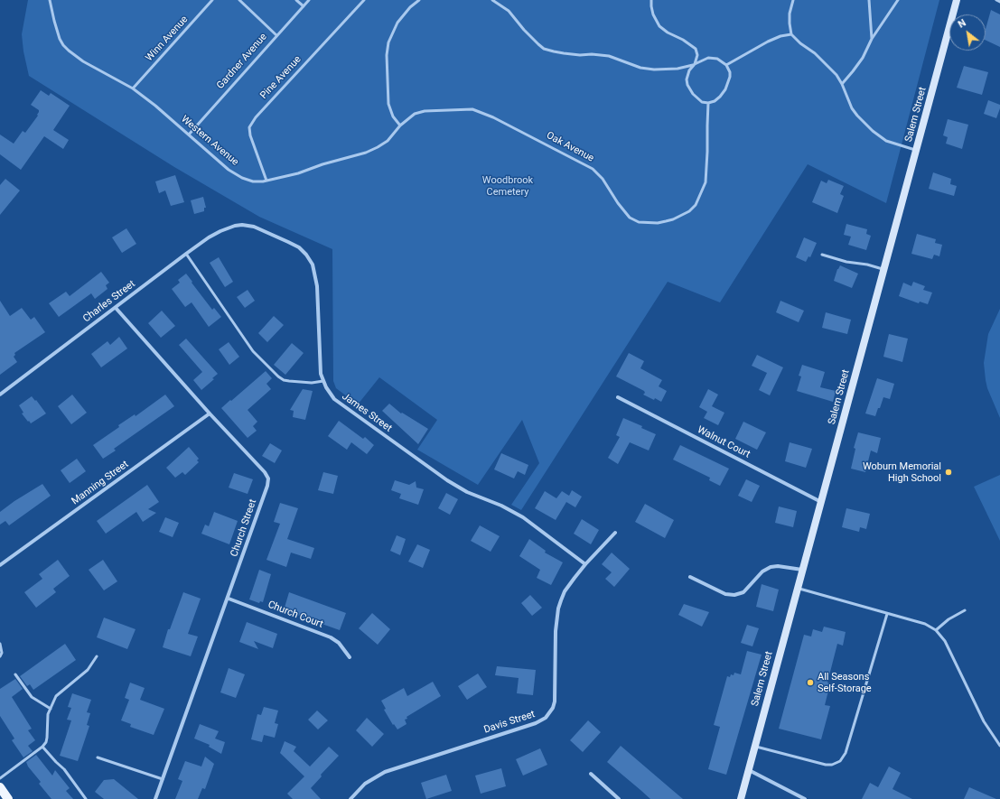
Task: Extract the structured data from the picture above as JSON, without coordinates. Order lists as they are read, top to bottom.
{
  "streets": {
    "street": [
      "Salem Street",
      "Charles Street",
      "James Street",
      "Walnut Court",
      "Manning Street",
      "Church Street",
      "Church Court",
      "Davis Street"
    ],
    "lane": [
      "Winn Avenue",
      "Gardner Avenue",
      "Pine Avenue",
      "Western Avenue",
      "Oak Avenue"
    ]
  },
  "crossings": [
    ["Winn Avenue", "Western Avenue"],
    ["Gardner Avenue", "Western Avenue"],
    ["Pine Avenue", "Western Avenue"],
    ["Salem Street", "Walnut Court"],
    ["Western Avenue", "Oak Avenue"],
    ["Charles Street", "James Street"],
    ["Charles Street", "Church Street"],
    ["James Street", "Davis Street"],
    ["Manning Street", "Church Street"],
    ["Church Street", "Church Court"]
  ],
  "parks": ["Woodbrook Cemetery"],
  "places": ["Woburn Memorial High School", "All Seasons Self-Storage"],
  "north": "top left"
}
